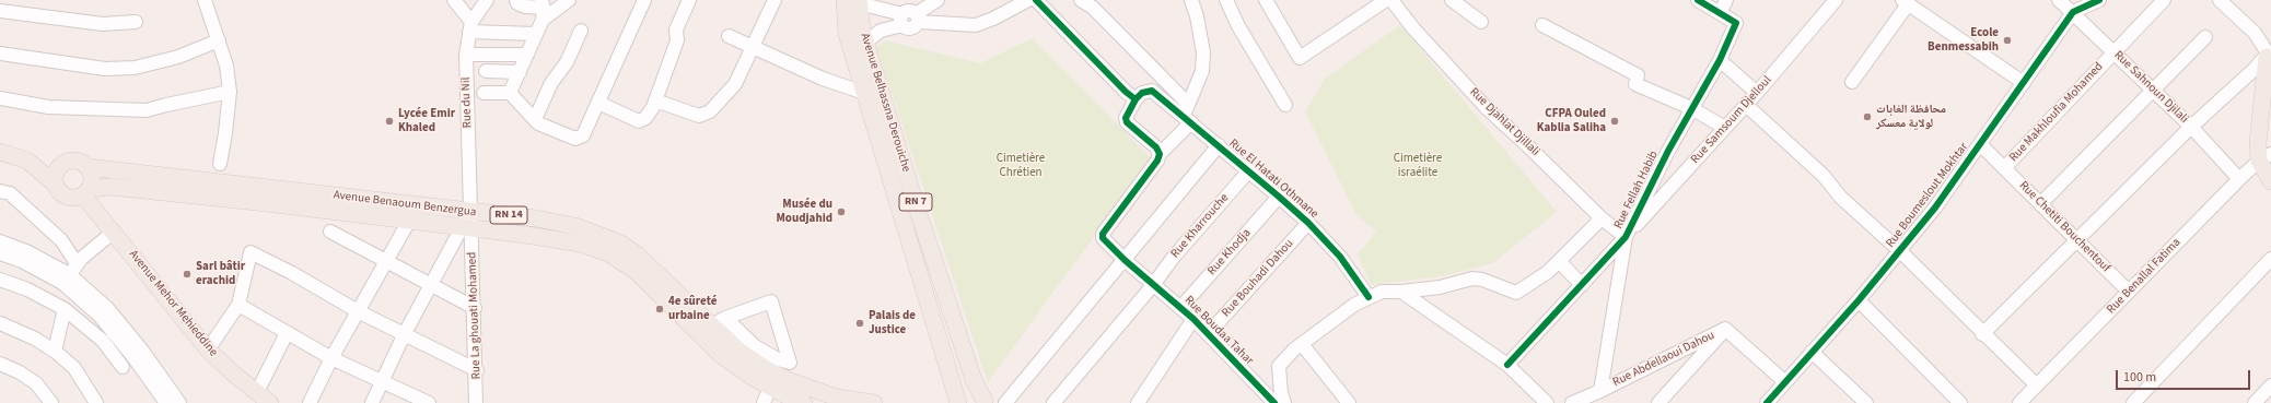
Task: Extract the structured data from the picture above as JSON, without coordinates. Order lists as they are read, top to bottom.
{
  "streets": {
    "main road": [
      "Avenue Belhassna Derouiche",
      "RN 7",
      "Avenue Benaoum Benzergua",
      "RN 14",
      "Avenue Mehor Mehieddine"
    ],
    "street": [
      "Rue Sahnoun Djilali",
      "Rue du Nil",
      "Rue Makhloufia Mohamed",
      "Rue Samsoum Djelloul",
      "Rue Djahlat Djillali",
      "Rue El Hatati Othmane",
      "Rue Fellah Habib",
      "Rue Boumeslout Mokhtar",
      "Rue Kharrouche",
      "Rue Chetiti Bouchentouf",
      "Rue Khodja",
      "Rue Benallal Fatima",
      "Rue Bouhadi Dahou",
      "Rue La ghouati Mohamed",
      "Rue Boudaa Tahar",
      "Rue Abdellaoui Dahou"
    ]
  },
  "crossings": [
    ["Rue Sahnoun Djilali", "Rue Makhloufia Mohamed"],
    ["Rue Sahnoun Djilali", "Rue Boumeslout Mokhtar"],
    ["Rue Sahnoun Djilali", "Rue Benallal Fatima"],
    ["Rue du Nil", "Avenue Benaoum Benzergua"],
    ["Rue Makhloufia Mohamed", "Rue Chetiti Bouchentouf"],
    ["Rue Samsoum Djelloul", "Rue Djahlat Djillali"],
    ["Rue Samsoum Djelloul", "Rue Fellah Habib"],
    ["Rue Samsoum Djelloul", "Rue Abdellaoui Dahou"],
    ["Rue Djahlat Djillali", "Rue Fellah Habib"],
    ["Rue Djahlat Djillali", "Rue Abdellaoui Dahou"],
    ["Rue El Hatati Othmane", "Rue Kharrouche"],
    ["Rue El Hatati Othmane", "Rue Khodja"],
    ["Rue El Hatati Othmane", "Rue Bouhadi Dahou"],
    ["Rue El Hatati Othmane", "Rue Boudaa Tahar"],
    ["Rue Fellah Habib", "Rue Abdellaoui Dahou"],
    ["Rue Boumeslout Mokhtar", "Rue Chetiti Bouchentouf"],
    ["Rue Boumeslout Mokhtar", "Rue Abdellaoui Dahou"],
    ["Avenue Benaoum Benzergua", "Avenue Mehor Mehieddine"],
    ["Avenue Benaoum Benzergua", "Rue La ghouati Mohamed"],
    ["Rue Kharrouche", "Rue Boudaa Tahar"],
    ["Rue Chetiti Bouchentouf", "Rue Benallal Fatima"],
    ["Rue Khodja", "Rue Boudaa Tahar"],
    ["Rue Bouhadi Dahou", "Rue Boudaa Tahar"]
  ],
  "parks": ["Cimetière Chrétien", "Cimetière israélite"],
  "places": [
    "Ecole Benmessabih",
    "محافظة الغابات لولاية معسكر",
    "Lycée Emir Khaled",
    "CFPA Ouled Kablia Saliha",
    "Musée du Moudjahid",
    "Sarl bâtir erachid",
    "4e sûreté urbaine",
    "Palais de Justice"
  ],
  "scale_bar": "100 m"
}
